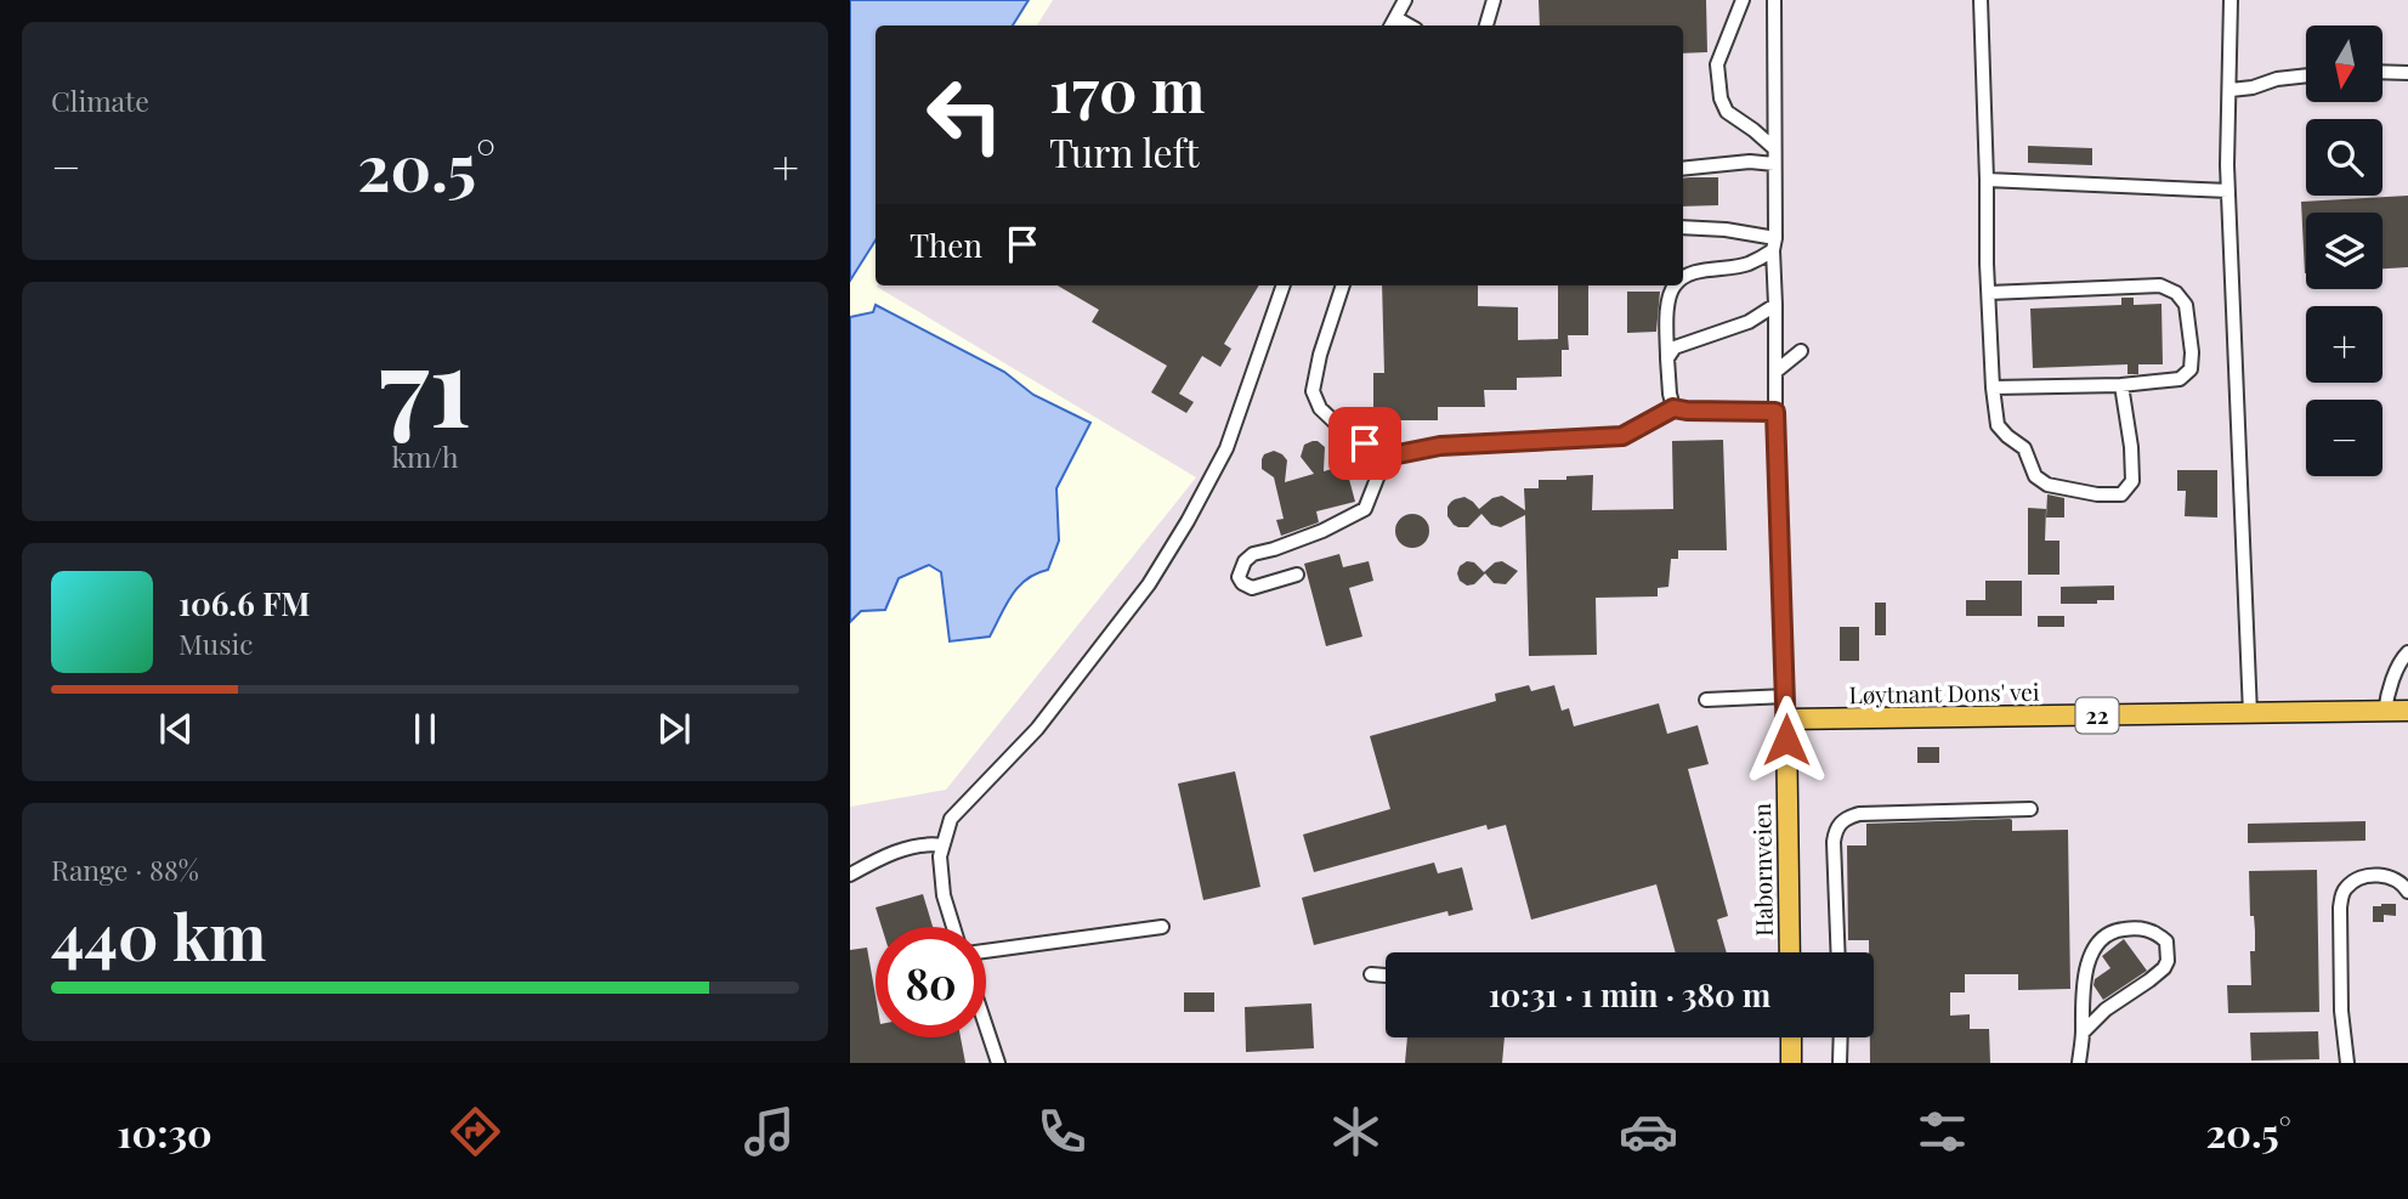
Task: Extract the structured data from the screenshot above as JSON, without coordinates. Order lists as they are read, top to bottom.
{
  "streets": {
    "highway": ["Løytnant Dons' vei", "22", "Habornveien"]
  },
  "crossings": [
    ["Løytnant Dons' vei", "Habornveien"]
  ],
  "north": "bottom",
  "page": {
    "tile": [
      "Climate",
      ["71", "km/h"],
      ["Range · 88%", "440 km"]
    ],
    "map_buttons": ["+", "−"],
    "turn": ["170 m", "Turn left"],
    "heat": ["−", "20.5°", "+"],
    "then": "Then",
    "song": ["106.6 FM", "Music"],
    "limit": "80",
    "trip": "10:31 · 1 min · 380 m",
    "tabs": ["10:30", "20.5°"]
  }
}
